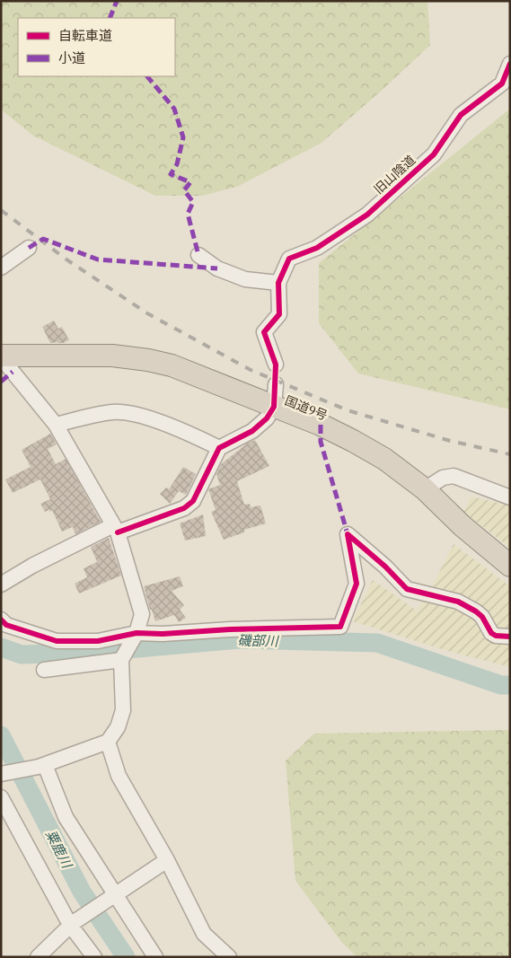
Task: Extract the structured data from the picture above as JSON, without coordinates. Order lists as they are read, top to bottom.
{
  "streets": {
    "highway": ["国道9号"],
    "street": ["旧山陰道"]
  },
  "water": ["磯部川", "粟鹿川"],
  "legend": ["自転車道", "小道"]
}
